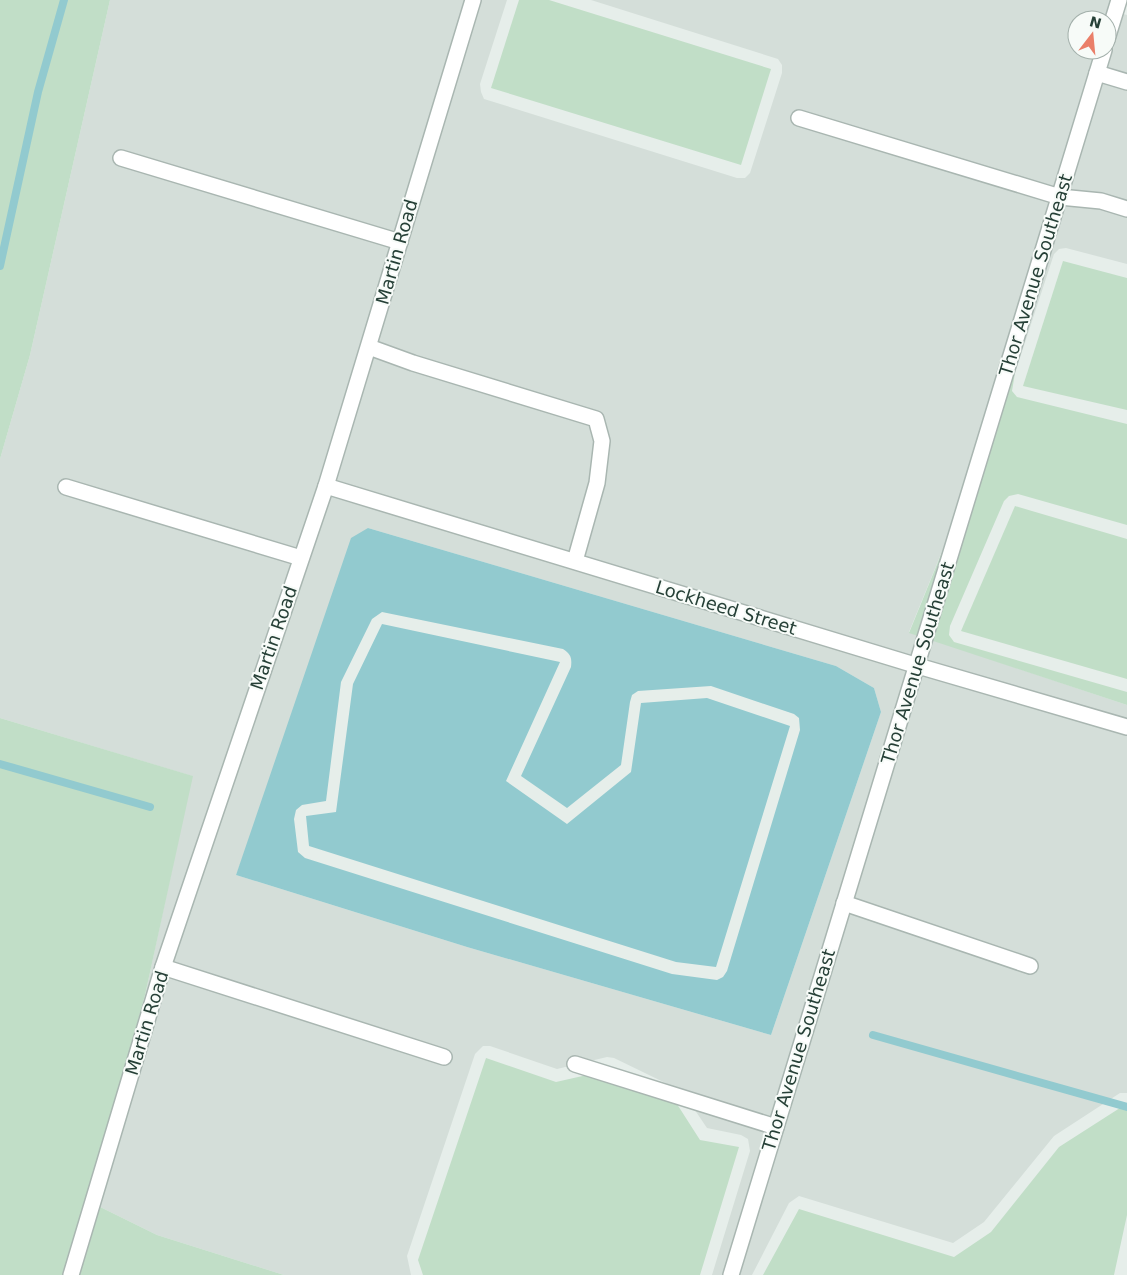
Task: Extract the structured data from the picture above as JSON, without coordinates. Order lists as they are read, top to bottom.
{
  "streets": {
    "street": ["Martin Road", "Thor Avenue Southeast", "Lockheed Street"]
  },
  "crossings": [
    ["Martin Road", "Lockheed Street"],
    ["Thor Avenue Southeast", "Lockheed Street"]
  ],
  "north": "top"
}
